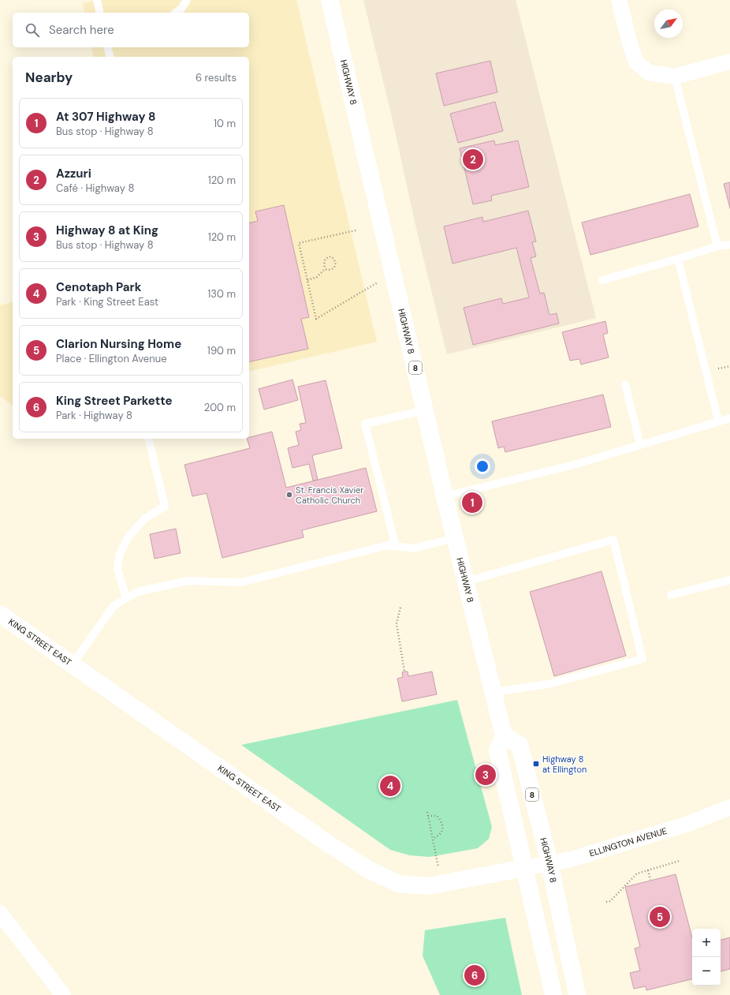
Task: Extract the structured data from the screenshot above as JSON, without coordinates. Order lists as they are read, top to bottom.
{
  "streets": {
    "main road": ["HIGHWAY 8", "8", "KING STREET EAST"],
    "street": ["ELLINGTON AVENUE"]
  },
  "crossings": [
    ["HIGHWAY 8", "ELLINGTON AVENUE"],
    ["KING STREET EAST", "ELLINGTON AVENUE"]
  ],
  "places": {
    "other": ["St. Francis Xavier Catholic Church"],
    "transit": ["Highway 8 at Ellington"]
  },
  "north": "top right",
  "page": {
    "search": "Search here",
    "heading": ["Nearby", "6 results"],
    "list": [
      {
        "mark": "1",
        "name": "At 307 Highway 8",
        "note": "Bus stop · Highway 8",
        "value": "10 m"
      },
      {
        "mark": "2",
        "name": "Azzuri",
        "note": "Café · Highway 8",
        "value": "120 m"
      },
      {
        "mark": "3",
        "name": "Highway 8 at King",
        "note": "Bus stop · Highway 8",
        "value": "120 m"
      },
      {
        "mark": "4",
        "name": "Cenotaph Park",
        "note": "Park · King Street East",
        "value": "130 m"
      },
      {
        "mark": "5",
        "name": "Clarion Nursing Home",
        "note": "Place · Ellington Avenue",
        "value": "190 m"
      },
      {
        "mark": "6",
        "name": "King Street Parkette",
        "note": "Park · Highway 8",
        "value": "200 m"
      }
    ],
    "pins": [
      "2",
      "1",
      "3",
      "4",
      "5",
      "6"
    ],
    "map_buttons": ["+", "−"]
  }
}
